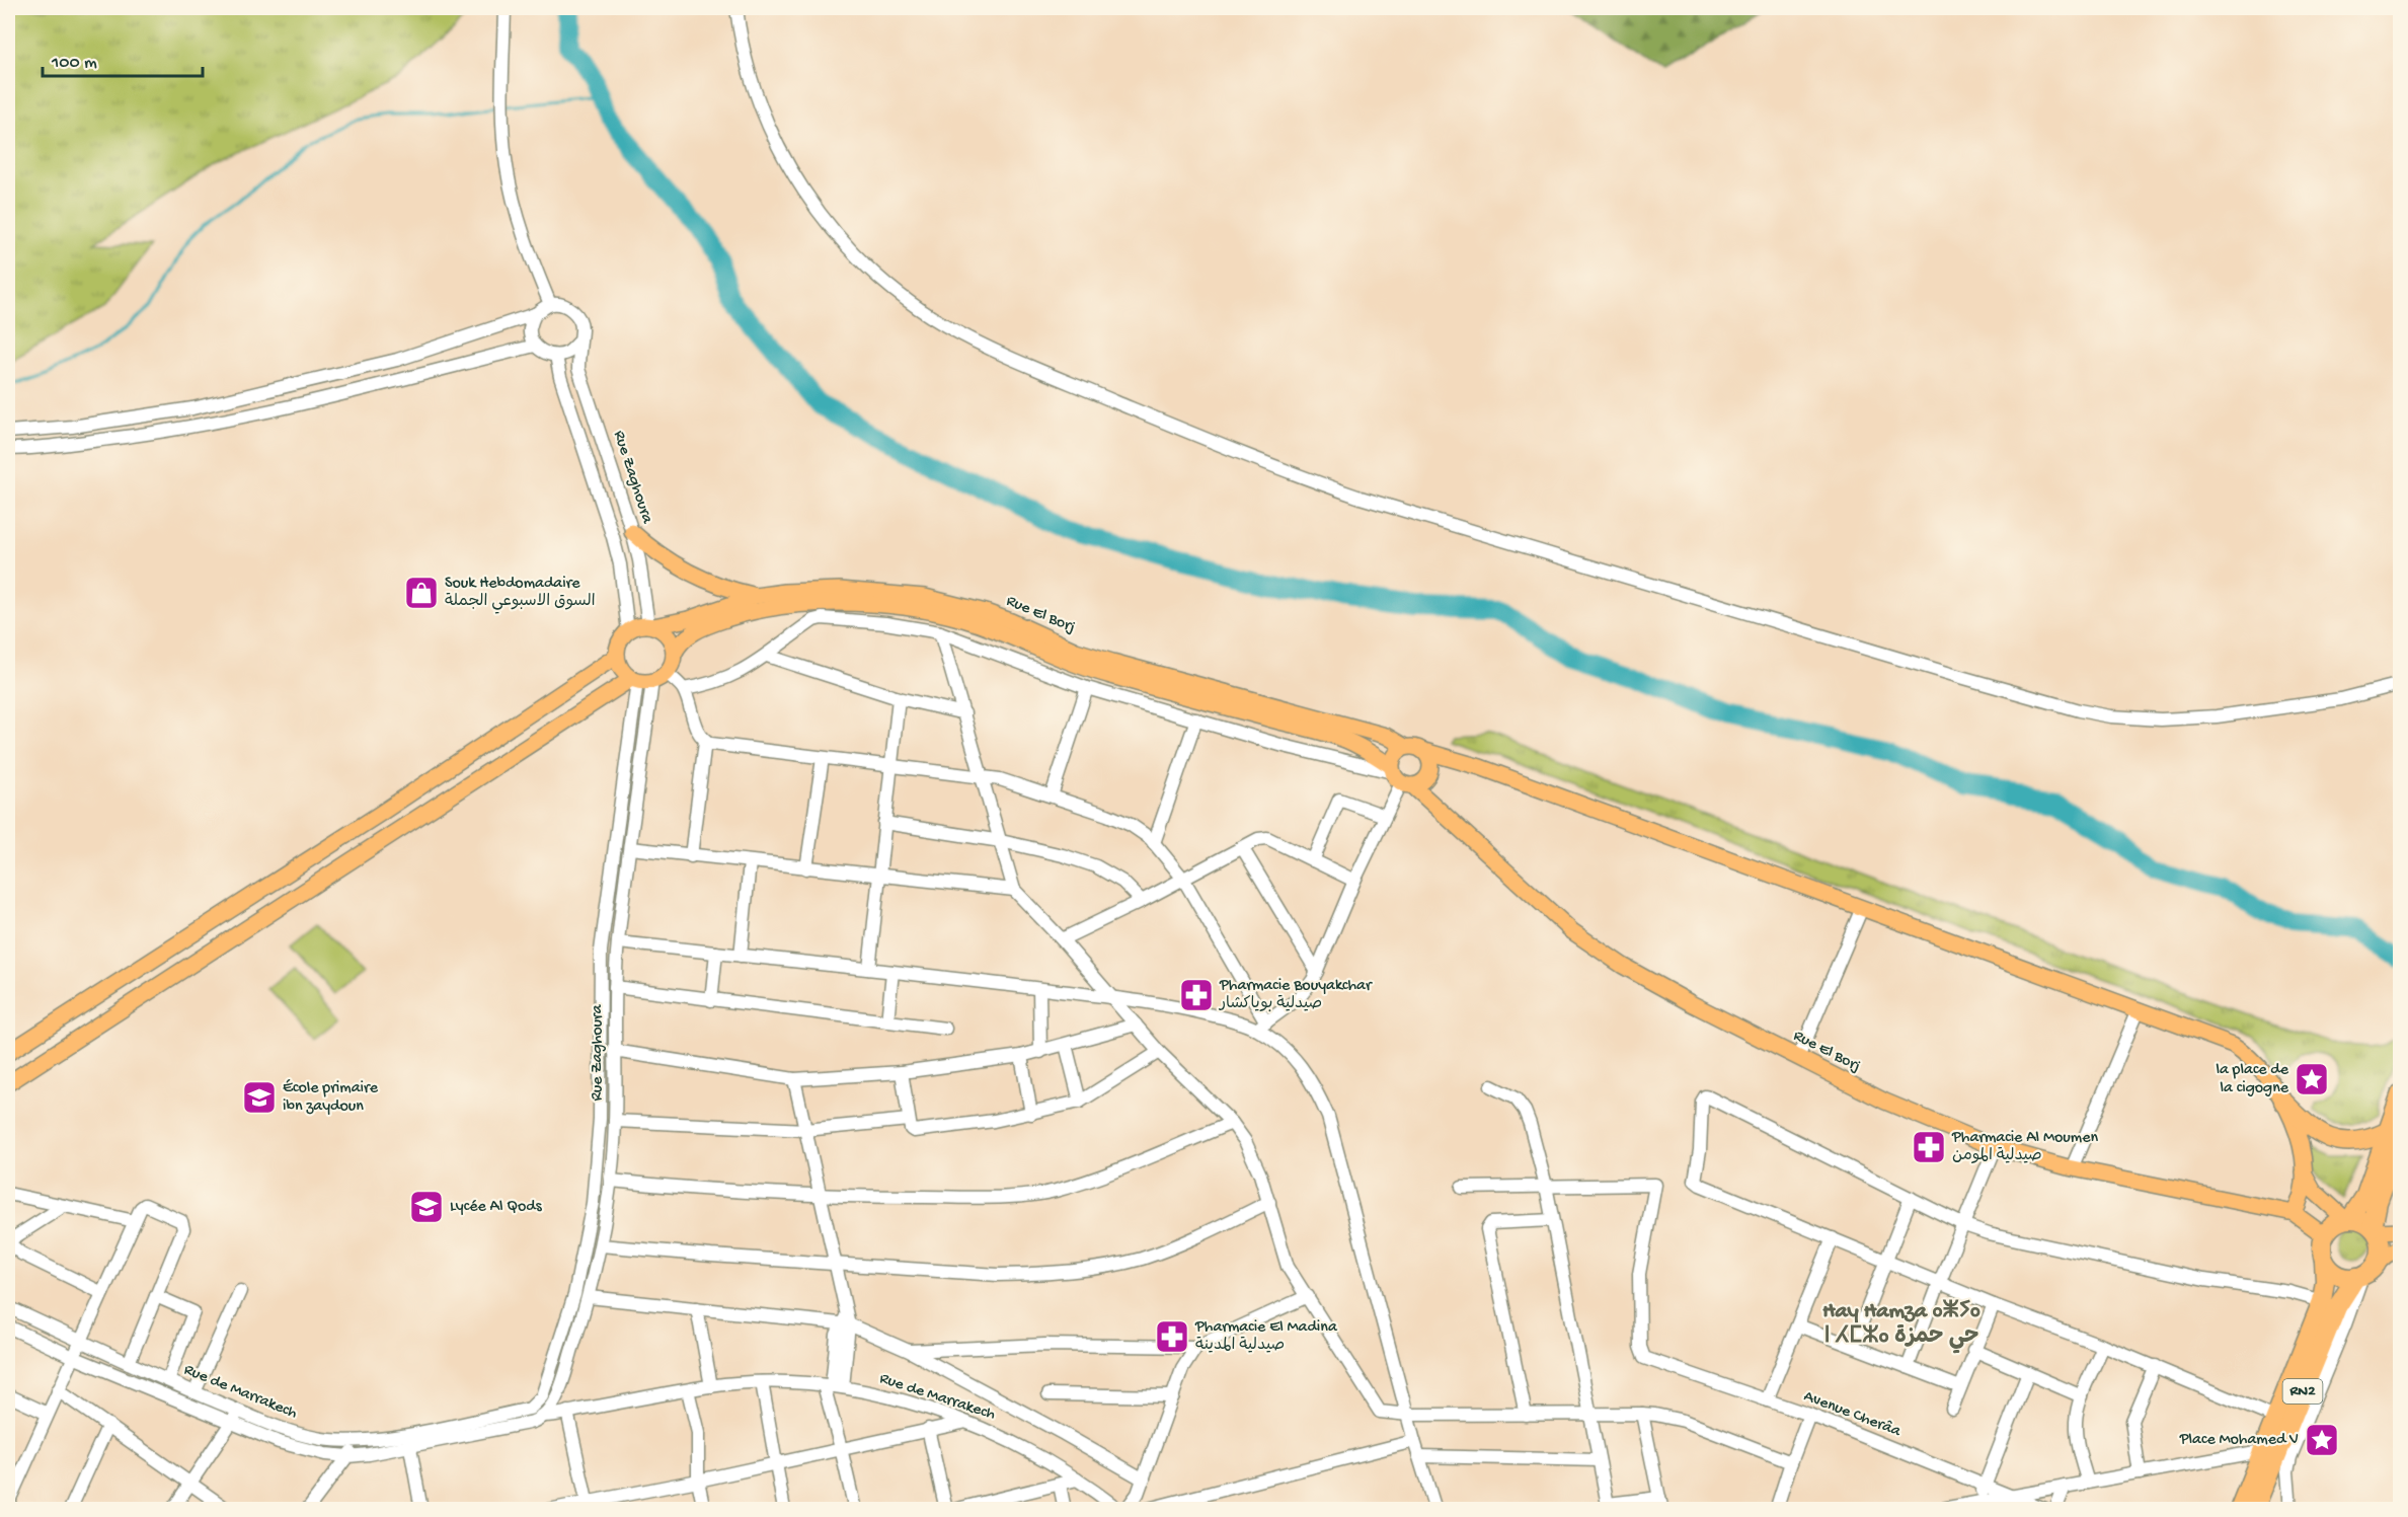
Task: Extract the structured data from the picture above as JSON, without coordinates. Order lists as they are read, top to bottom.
{
  "streets": {
    "highway": ["RN2"],
    "main road": ["Rue El Borj"],
    "street": ["Rue Zaghoura", "Rue de Marrakech", "Avenue Cherâa"]
  },
  "crossings": [
    ["Rue Zaghoura", "Rue El Borj"],
    ["Rue Zaghoura", "Rue de Marrakech"]
  ],
  "districts": ["Hay Hamza ⴰⵥⵢⴰ ⵏ ⵃⵎⵣⴰ حي حمزة"],
  "places": {
    "shop": ["Souk Hebdomadaire السوق الاسبوعي الجملة"],
    "pharmacy": ["Pharmacie Bouyakchar صيدلية بوياكشار", "Pharmacie Al Moumen صيدلية المومن", "Pharmacie El Madina صيدلية المدينة"],
    "place": ["la place de la cigogne", "Place Mohamed V"],
    "school or university": ["École primaire ibn zaydoun", "Lycée Al Qods"]
  },
  "scale_bar": "100 m"
}
